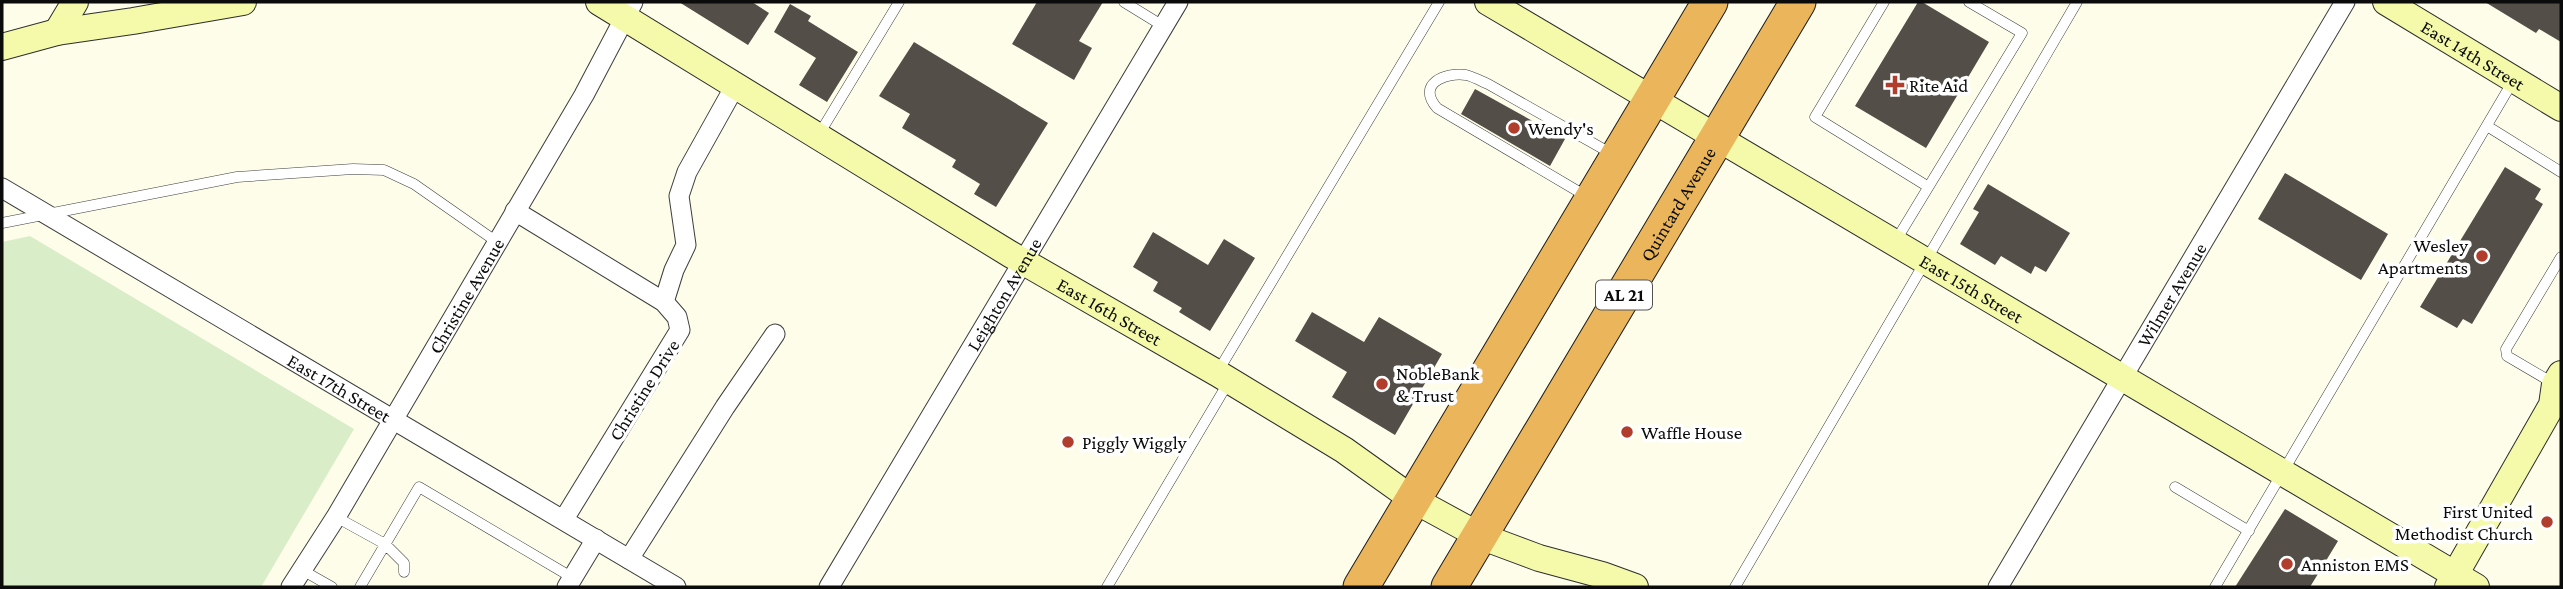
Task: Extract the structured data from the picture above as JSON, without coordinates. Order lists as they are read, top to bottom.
{
  "streets": {
    "highway": ["Quintard Avenue", "AL 21"],
    "street": [
      "East 14th Street",
      "East 15th Street",
      "Leighton Avenue",
      "Wilmer Avenue",
      "Christine Avenue",
      "East 16th Street",
      "East 17th Street",
      "Christine Drive"
    ]
  },
  "crossings": [
    ["Quintard Avenue", "East 15th Street"],
    ["Quintard Avenue", "East 16th Street"],
    ["East 15th Street", "Wilmer Avenue"],
    ["Leighton Avenue", "East 16th Street"],
    ["Christine Avenue", "East 16th Street"],
    ["Christine Avenue", "East 17th Street"],
    ["East 17th Street", "Christine Drive"]
  ],
  "places": {
    "health": ["Rite Aid"],
    "other": [
      "Wendy's",
      "Wesley Apartments",
      "NobleBank & Trust",
      "Waffle House",
      "Piggly Wiggly",
      "First United Methodist Church",
      "Anniston EMS"
    ]
  }
}
